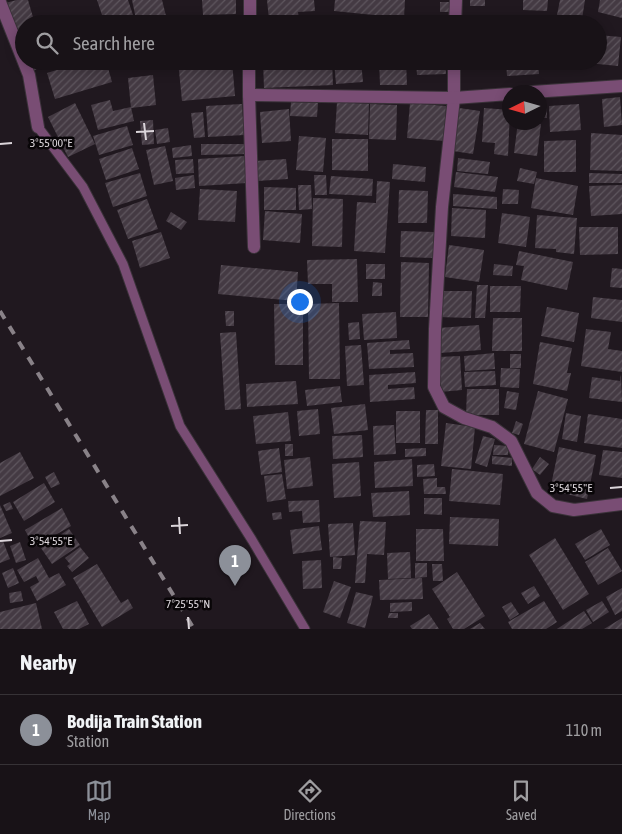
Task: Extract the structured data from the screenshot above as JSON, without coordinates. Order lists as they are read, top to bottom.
{
  "north": "left",
  "page": {
    "search": "Search here",
    "pins": "1",
    "heading": "Nearby",
    "list": [
      {
        "mark": "1",
        "name": "Bodija Train Station",
        "note": "Station",
        "value": "110 m"
      }
    ],
    "nav": ["Map", "Directions", "Saved"]
  },
  "coordinates": ["3°55'00\"E", "3°54'55\"E", "7°25'55\"N"]
}
